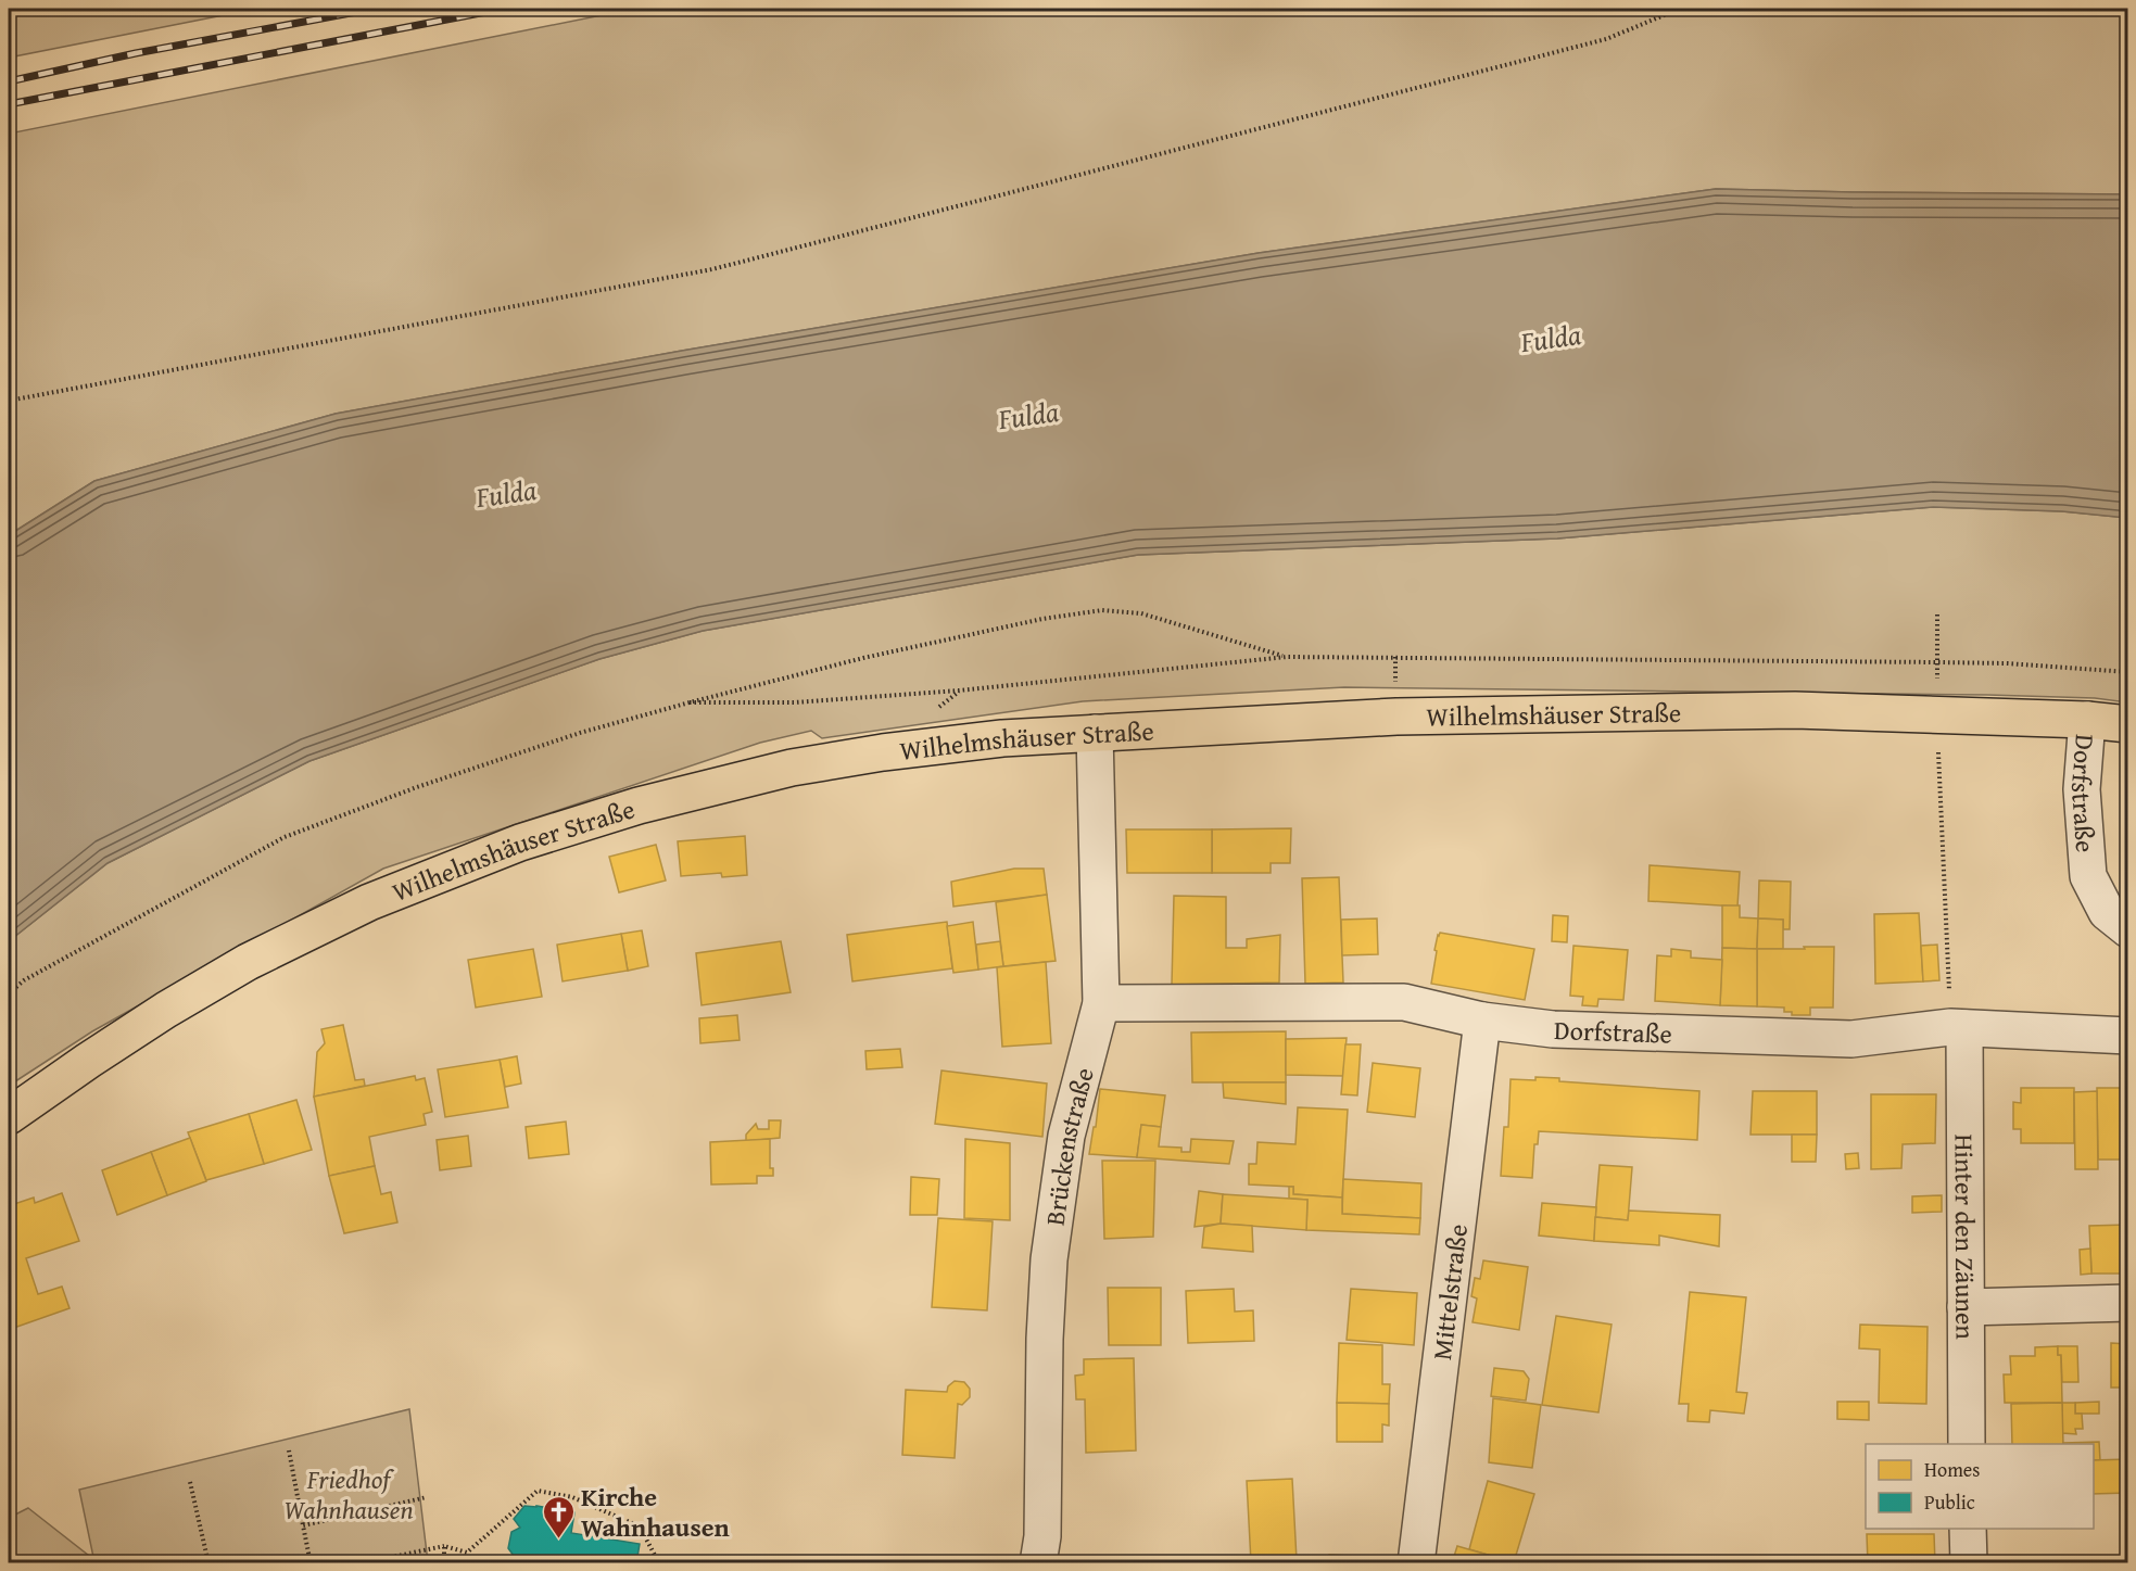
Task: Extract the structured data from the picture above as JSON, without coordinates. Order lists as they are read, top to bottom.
{
  "streets": {
    "main road": ["Wilhelmshäuser Straße"],
    "street": [
      "Dorfstraße",
      "Brückenstraße",
      "Hinter den Zäunen",
      "Mittelstraße"
    ]
  },
  "crossings": [
    ["Wilhelmshäuser Straße", "Dorfstraße"],
    ["Wilhelmshäuser Straße", "Brückenstraße"],
    ["Dorfstraße", "Brückenstraße"],
    ["Dorfstraße", "Hinter den Zäunen"],
    ["Dorfstraße", "Mittelstraße"]
  ],
  "water": ["Fulda"],
  "parks": ["Friedhof Wahnhausen"],
  "places": {
    "church": ["Kirche Wahnhausen"]
  },
  "legend": ["Homes", "Public"]
}
